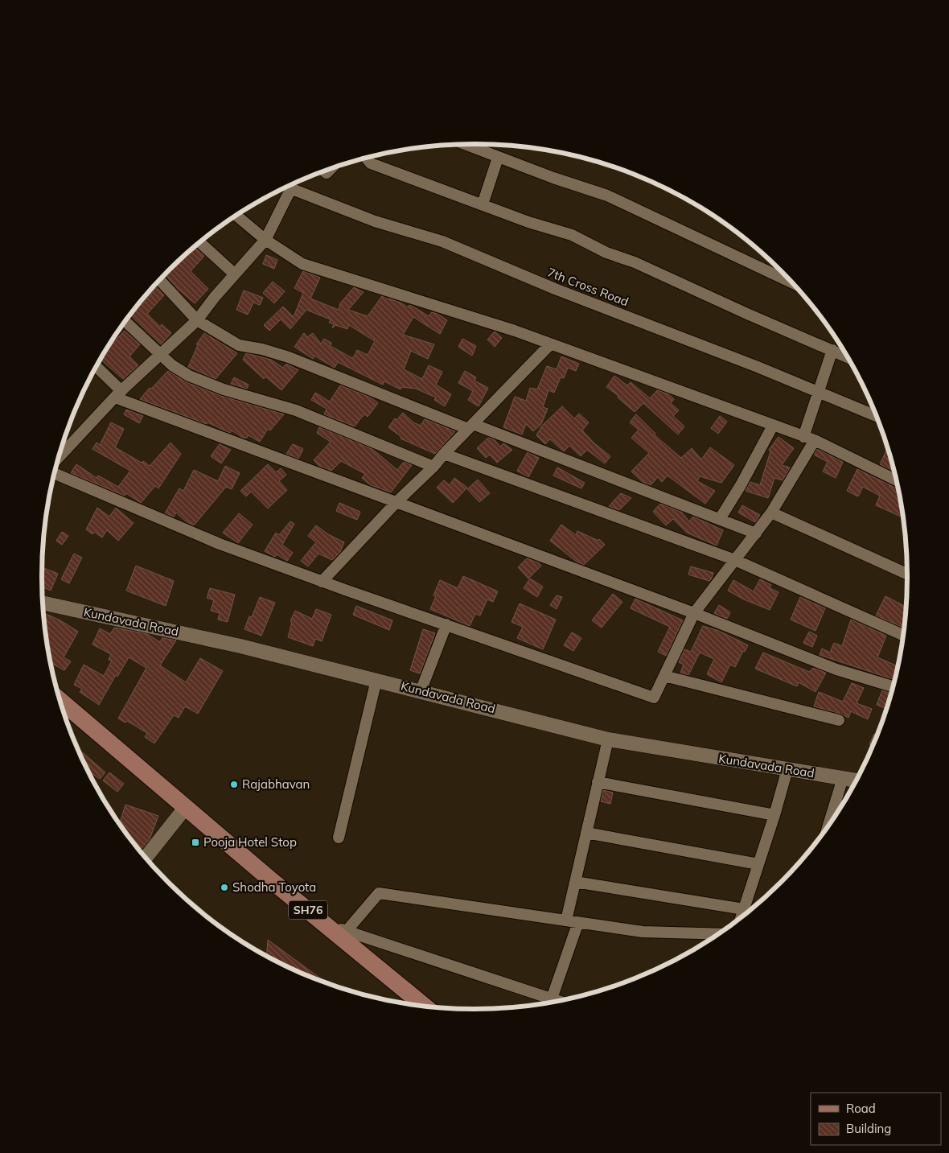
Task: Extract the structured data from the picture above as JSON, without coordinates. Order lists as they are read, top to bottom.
{
  "streets": {
    "main road": ["SH76"],
    "street": ["7th Cross Road", "Kundavada Road"]
  },
  "places": {
    "other": ["Rajabhavan", "Shodha Toyota"],
    "transit": ["Pooja Hotel Stop"]
  },
  "legend": ["Road", "Building"]
}
